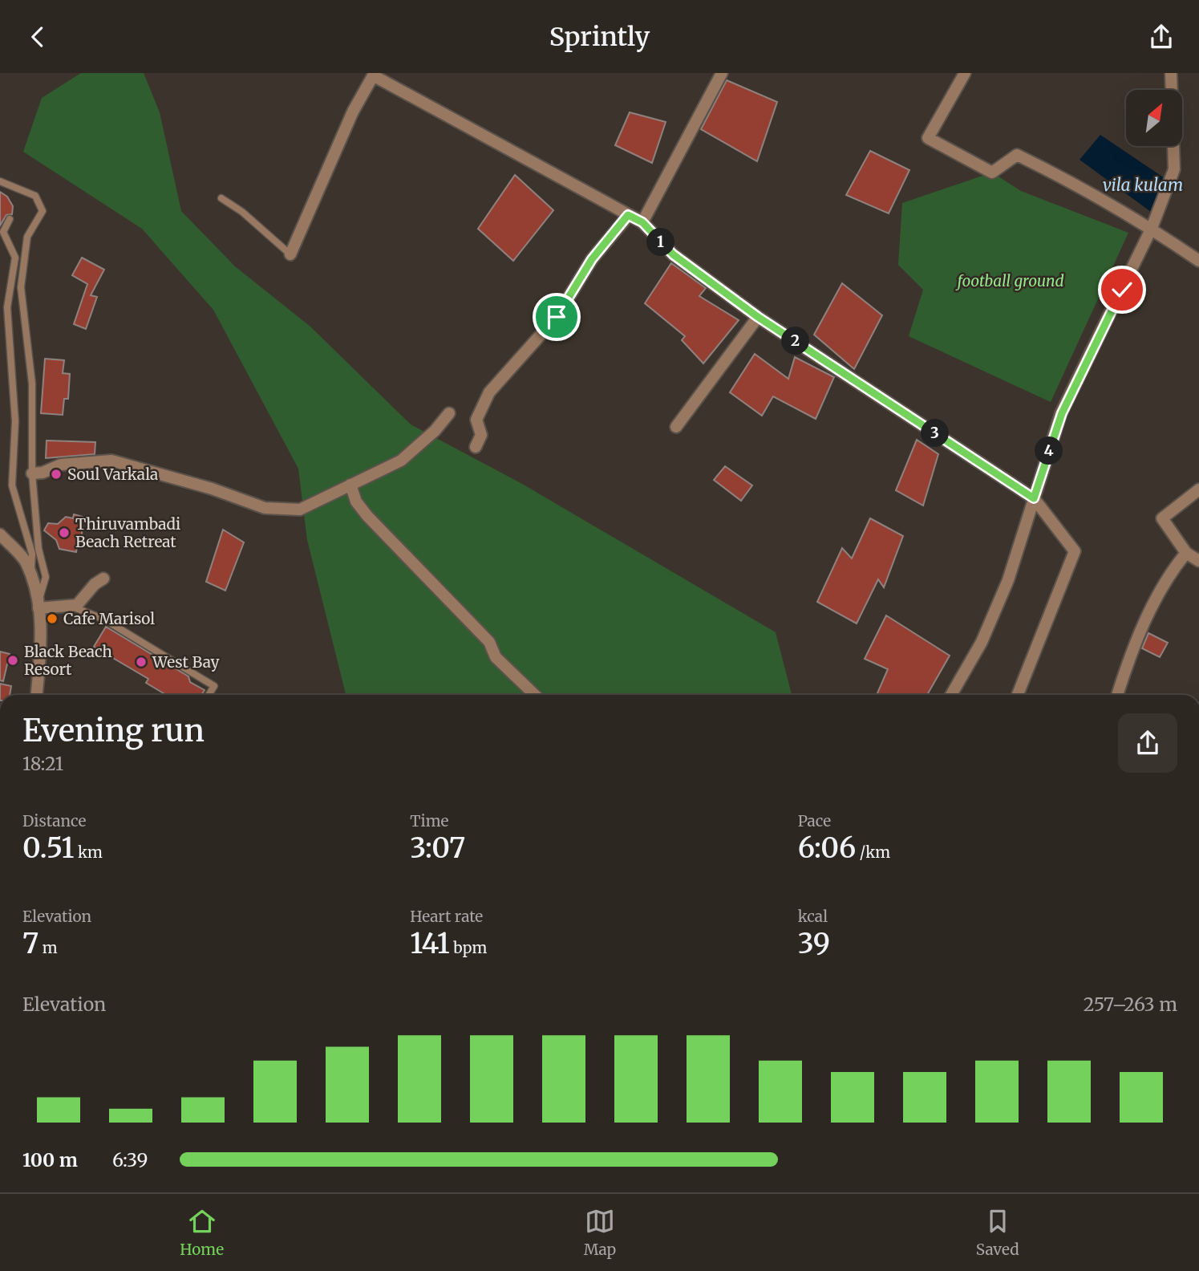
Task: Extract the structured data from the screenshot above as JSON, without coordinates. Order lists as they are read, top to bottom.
{
  "water": ["vila kulam"],
  "parks": ["football ground"],
  "places": [
    "Soul Varkala",
    "Thiruvambadi Beach Retreat",
    "Cafe Marisol",
    "Black Beach Resort",
    "West Bay"
  ],
  "north": "top right",
  "page": {
    "header": "Sprintly",
    "pins": [
      "1",
      "2",
      "3",
      "4"
    ],
    "heading": ["Evening run", "18:21"],
    "stats": [
      ["Distance", "0.51 km"],
      ["Time", "3:07"],
      ["Pace", "6:06 /km"],
      ["Elevation", "7 m"],
      ["Heart rate", "141 bpm"],
      ["kcal", "39"]
    ],
    "chart": ["Elevation", "257–263 m"],
    "list": [
      {
        "name": "100 m",
        "note": "6:39"
      }
    ],
    "tabs": ["Home", "Map", "Saved"]
  }
}
